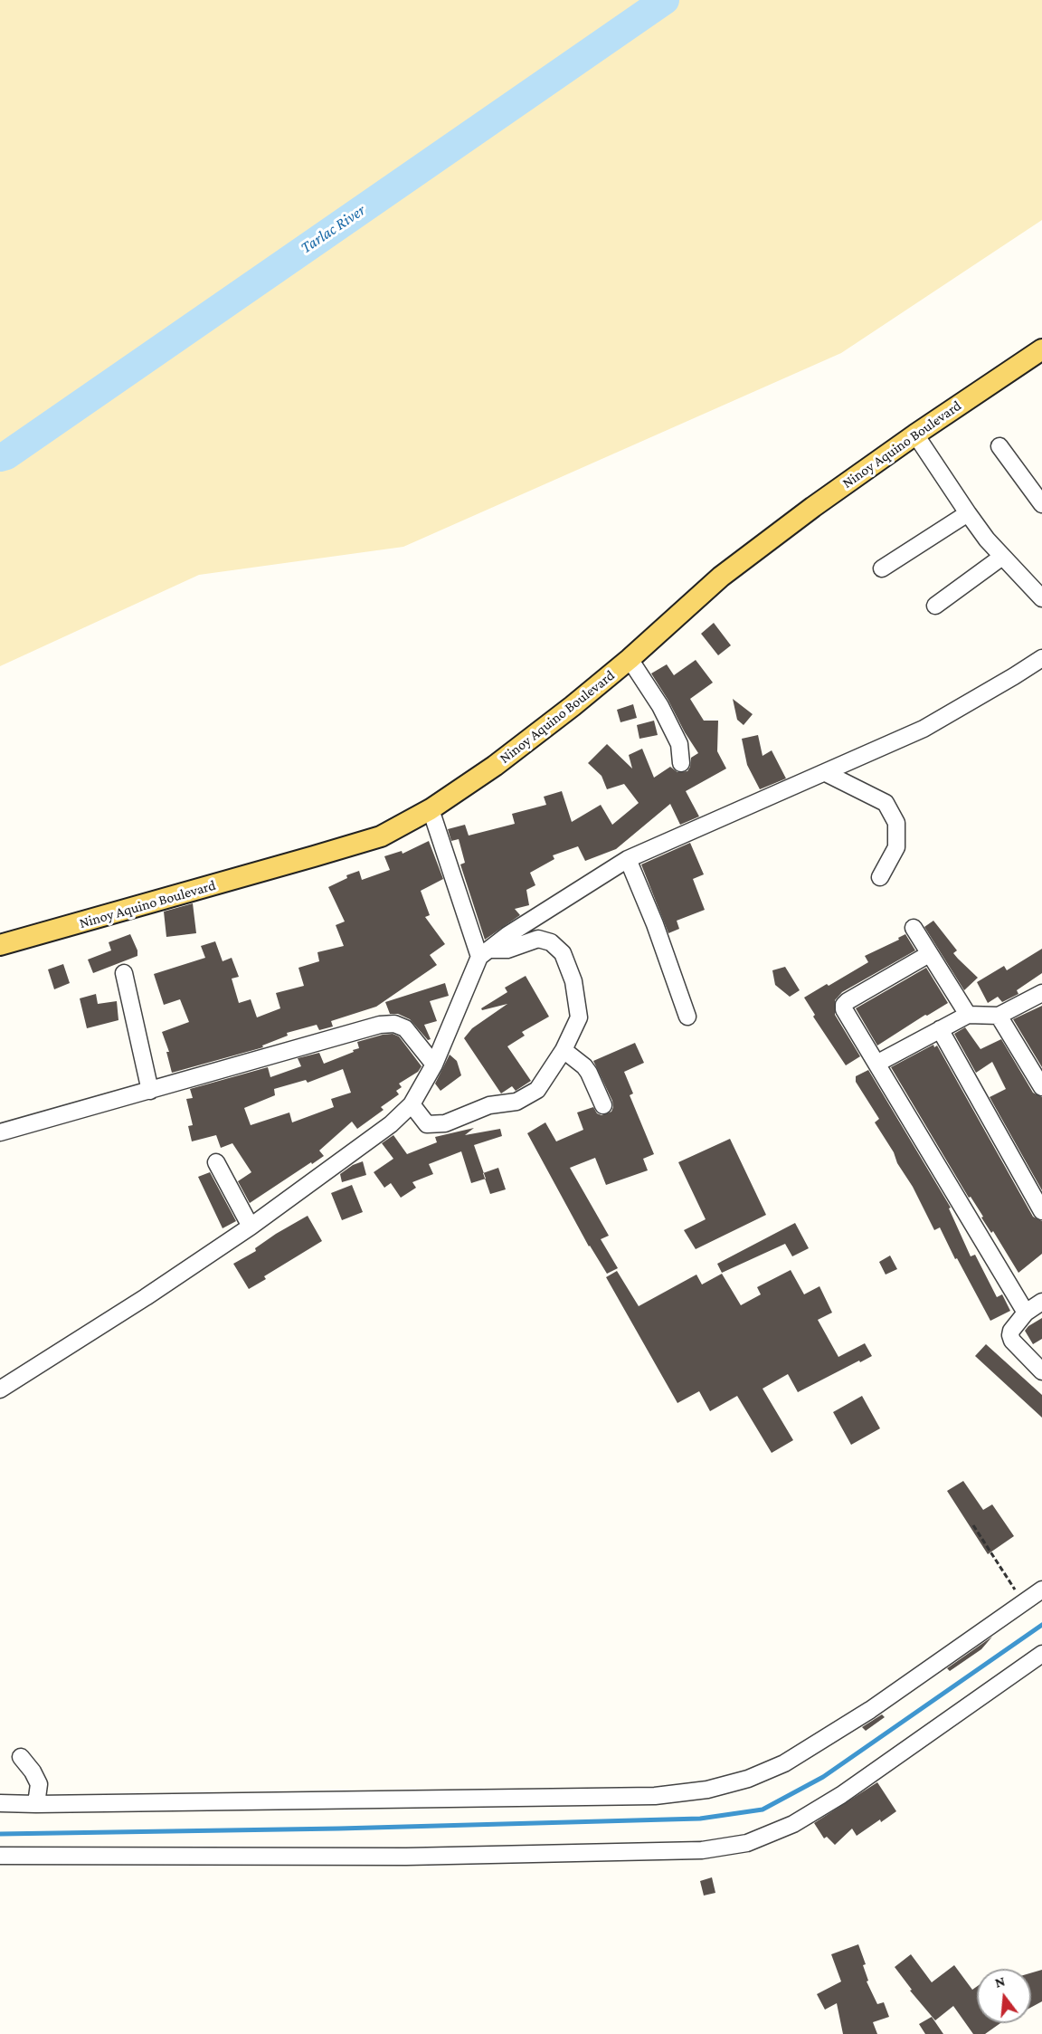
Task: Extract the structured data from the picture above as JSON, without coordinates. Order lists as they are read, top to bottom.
{
  "streets": {
    "main road": ["Ninoy Aquino Boulevard"]
  },
  "water": ["Tarlac River"],
  "north": "top"
}
